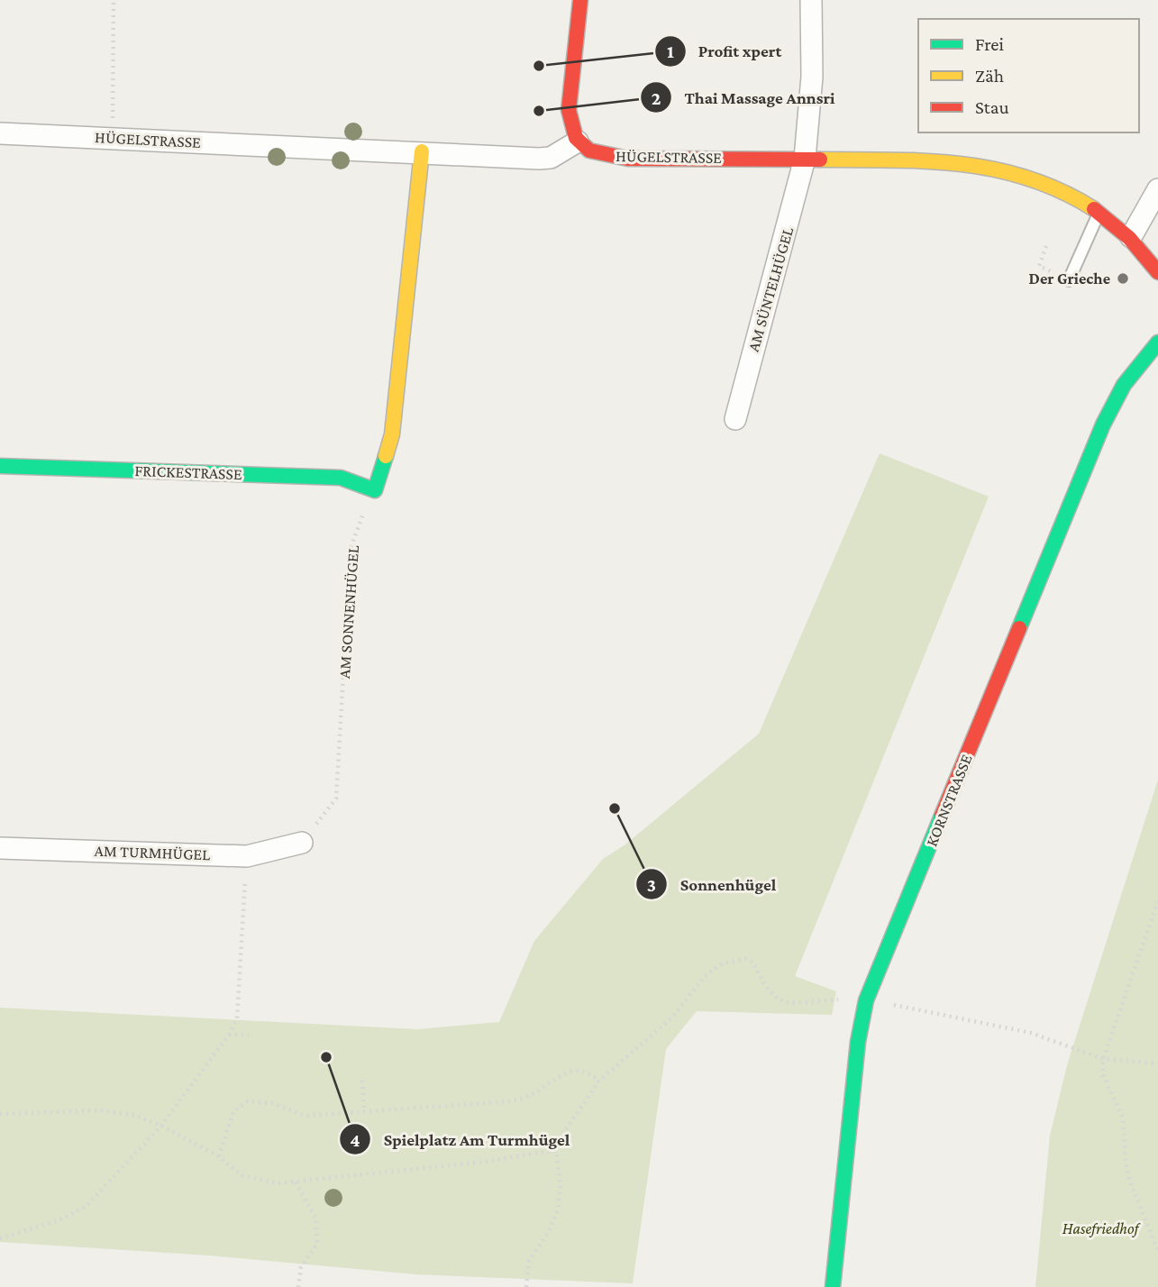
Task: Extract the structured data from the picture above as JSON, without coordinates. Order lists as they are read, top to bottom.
{
  "streets": {
    "street": [
      "HÜGELSTRASSE",
      "AM SÜNTELHÜGEL",
      "FRICKESTRASSE",
      "KORNSTRASSE",
      "AM TURMHÜGEL"
    ],
    "path": ["AM SONNENHÜGEL"]
  },
  "crossings": [
    ["HÜGELSTRASSE", "AM SÜNTELHÜGEL"],
    ["FRICKESTRASSE", "AM SONNENHÜGEL"],
    ["AM SONNENHÜGEL", "AM TURMHÜGEL"]
  ],
  "parks": ["Hasefriedhof"],
  "places": [
    "Profit xpert",
    "Thai Massage Annsri",
    "Der Grieche",
    "Sonnenhügel",
    "Spielplatz Am Turmhügel"
  ],
  "legend": ["Frei", "Zäh", "Stau"]
}
